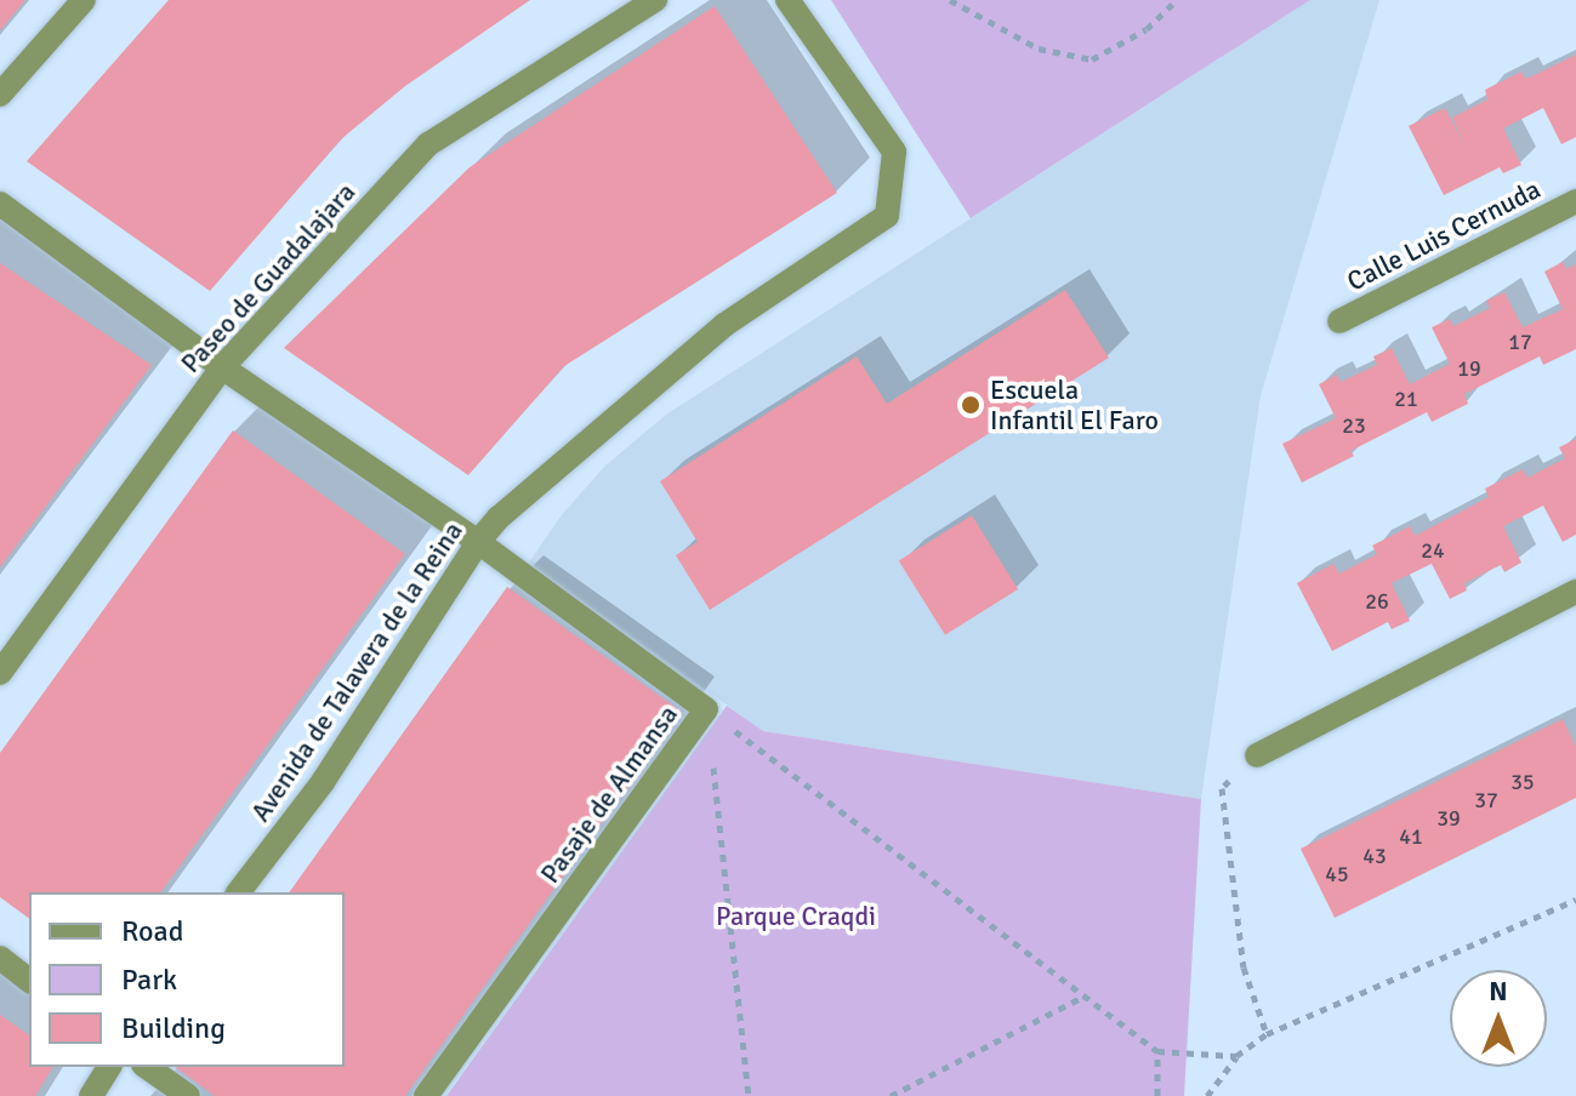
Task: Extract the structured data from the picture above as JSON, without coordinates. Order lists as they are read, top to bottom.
{
  "streets": {
    "street": [
      "Calle Luis Cernuda",
      "Paseo de Guadalajara",
      "Avenida de Talavera de la Reina",
      "Pasaje de Almansa"
    ]
  },
  "crossings": [
    ["Paseo de Guadalajara", "Pasaje de Almansa"],
    ["Avenida de Talavera de la Reina", "Pasaje de Almansa"]
  ],
  "parks": ["Parque Craqdi"],
  "places": ["Escuela Infantil El Faro"],
  "house_numbers": [
    "17",
    "19",
    "21",
    "23",
    "24",
    "26",
    "35",
    "37",
    "39",
    "41",
    "43",
    "45"
  ],
  "legend": ["Road", "Park", "Building"],
  "north": "top"
}
